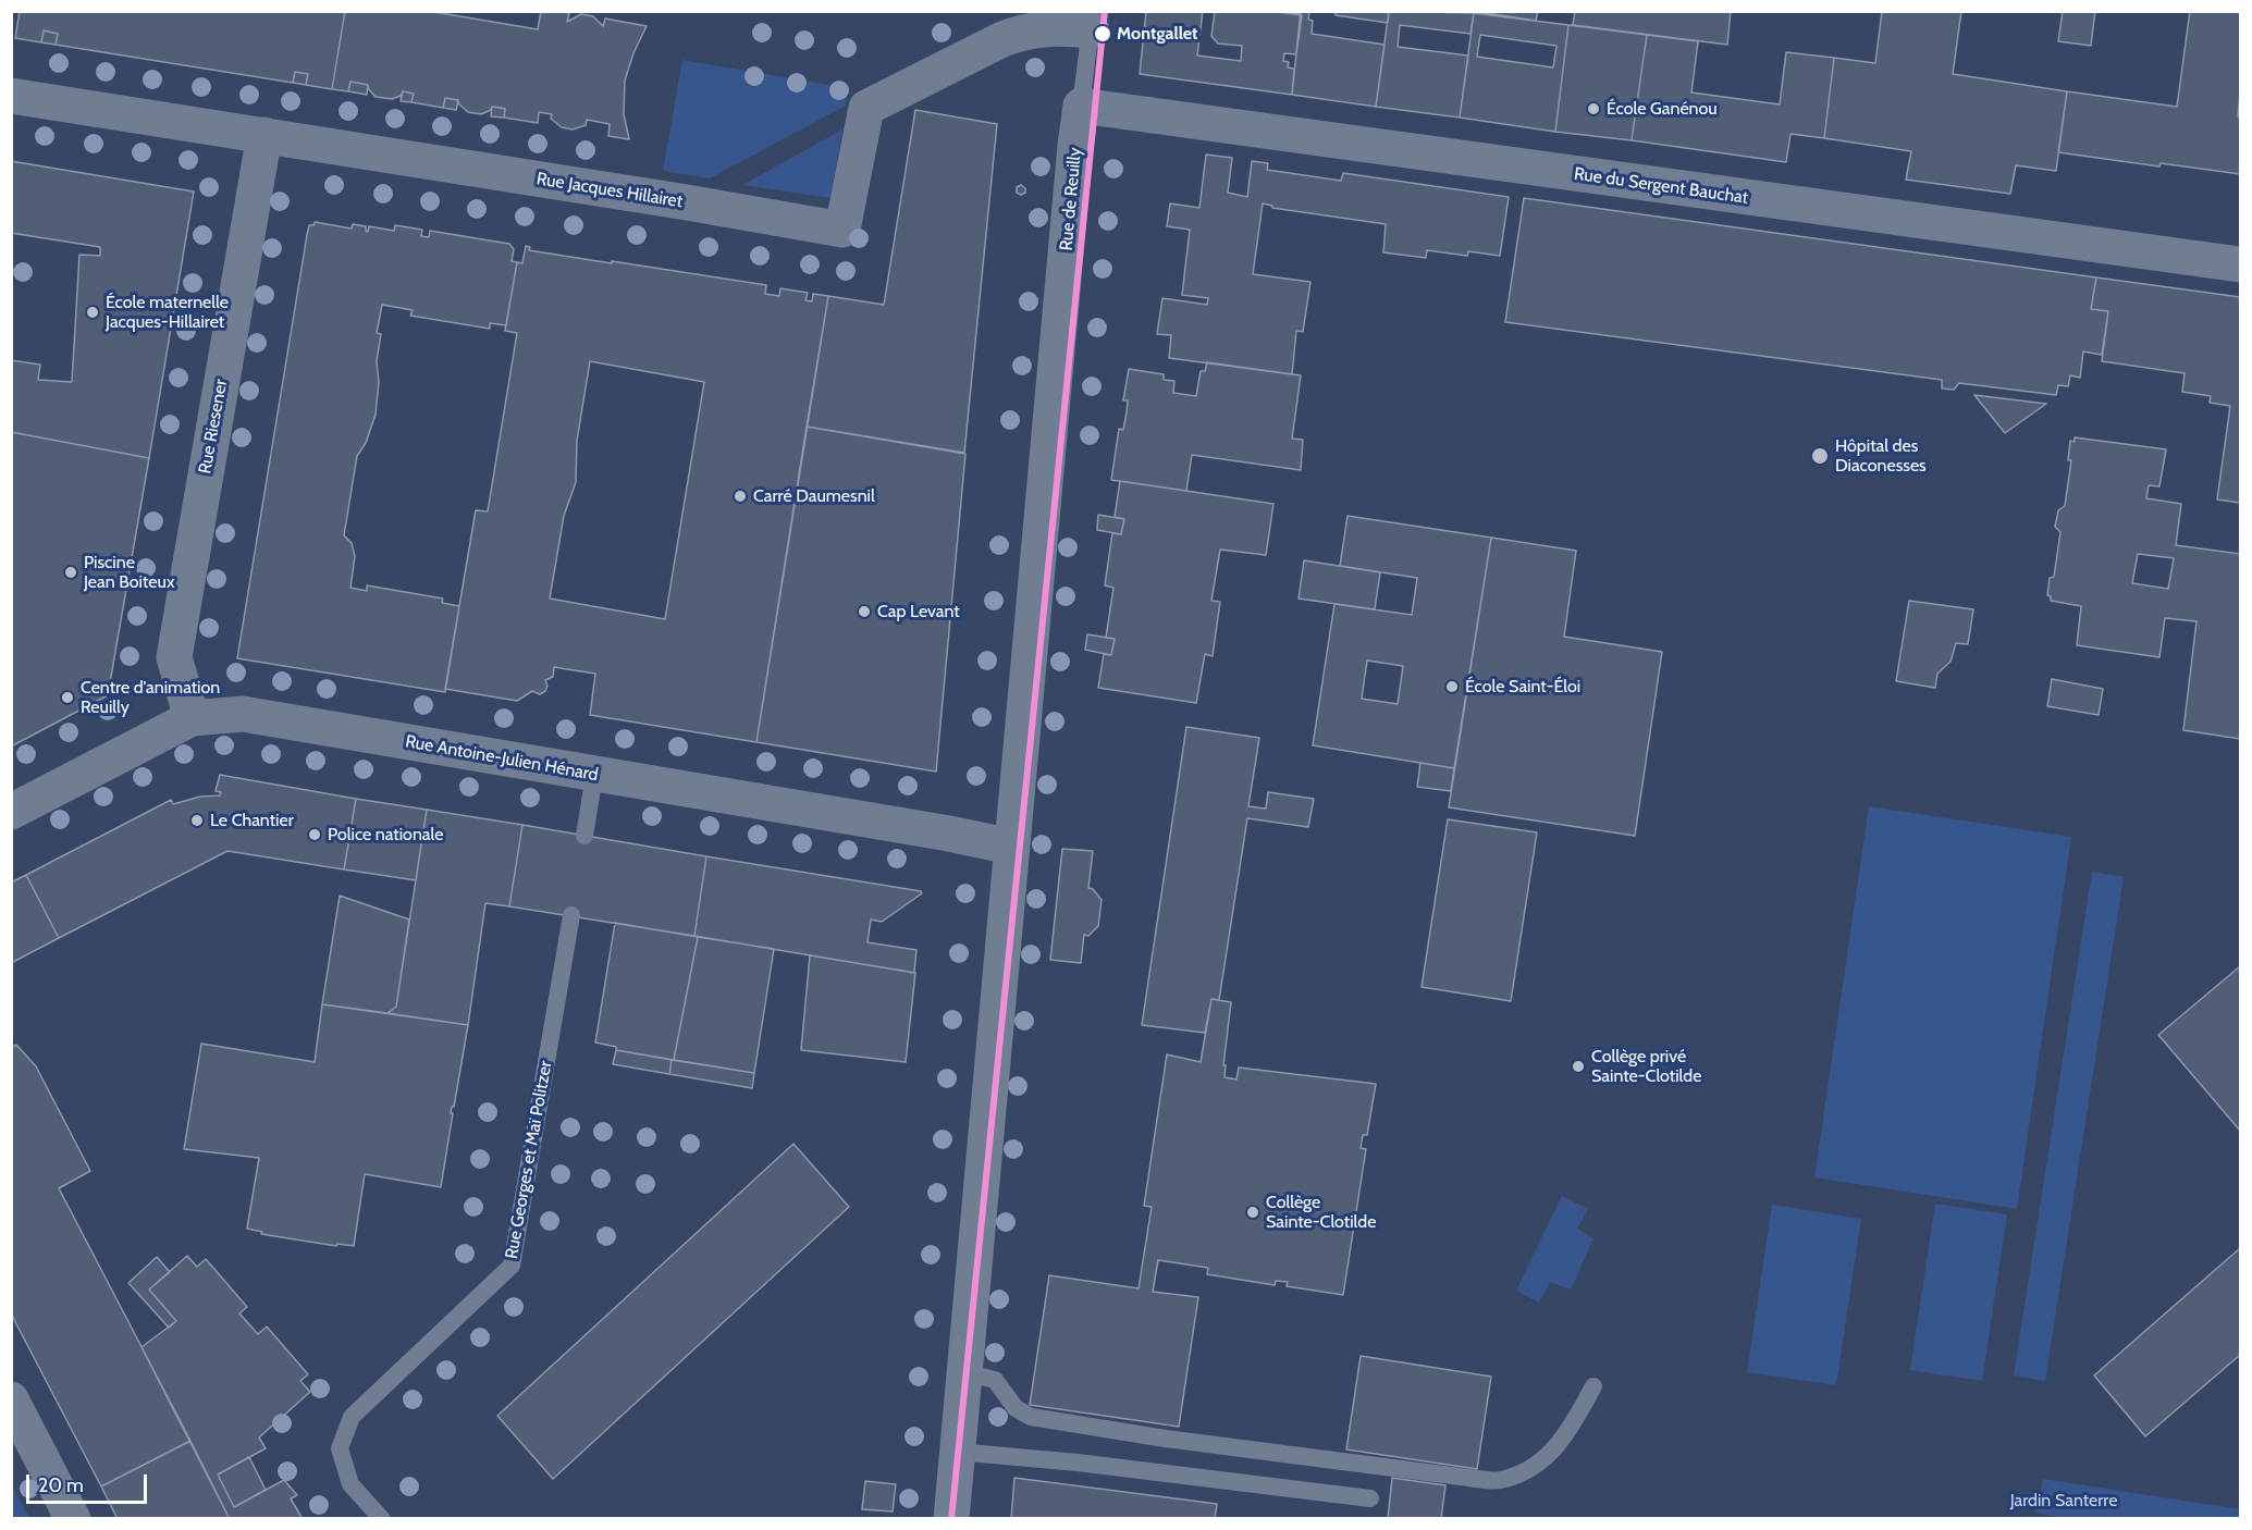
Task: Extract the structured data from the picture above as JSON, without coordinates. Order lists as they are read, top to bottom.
{
  "streets": {
    "street": [
      "Rue du Sergent Bauchat",
      "Rue Jacques Hillairet",
      "Rue de Reuilly",
      "Rue Riesener",
      "Rue Antoine-Julien Hénard"
    ],
    "lane": ["Rue Georges et Maï Politzer"]
  },
  "crossings": [
    ["Rue du Sergent Bauchat", "Rue de Reuilly"],
    ["Rue Jacques Hillairet", "Rue de Reuilly"],
    ["Rue Jacques Hillairet", "Rue Riesener"],
    ["Rue de Reuilly", "Rue Antoine-Julien Hénard"],
    ["Rue Riesener", "Rue Antoine-Julien Hénard"]
  ],
  "parks": ["Jardin Santerre"],
  "places": [
    "Montgallet",
    "École Ganénou",
    "École maternelle Jacques-Hillairet",
    "Hôpital des Diaconesses",
    "Carré Daumesnil",
    "Piscine Jean Boiteux",
    "Cap Levant",
    "École Saint-Éloi",
    "Centre d'animation Reuilly",
    "Le Chantier",
    "Police nationale",
    "Collège privé Sainte-Clotilde",
    "Collège Sainte-Clotilde"
  ],
  "scale_bar": "20 m"
}
